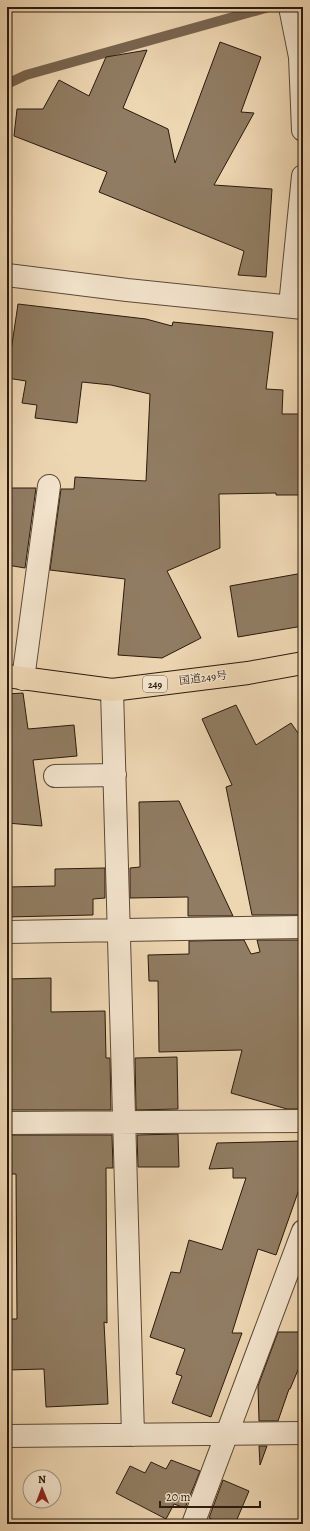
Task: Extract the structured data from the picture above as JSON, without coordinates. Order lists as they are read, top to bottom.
{
  "streets": {
    "highway": ["国道249号", "249"]
  },
  "scale_bar": "20 m",
  "north": "top"
}
